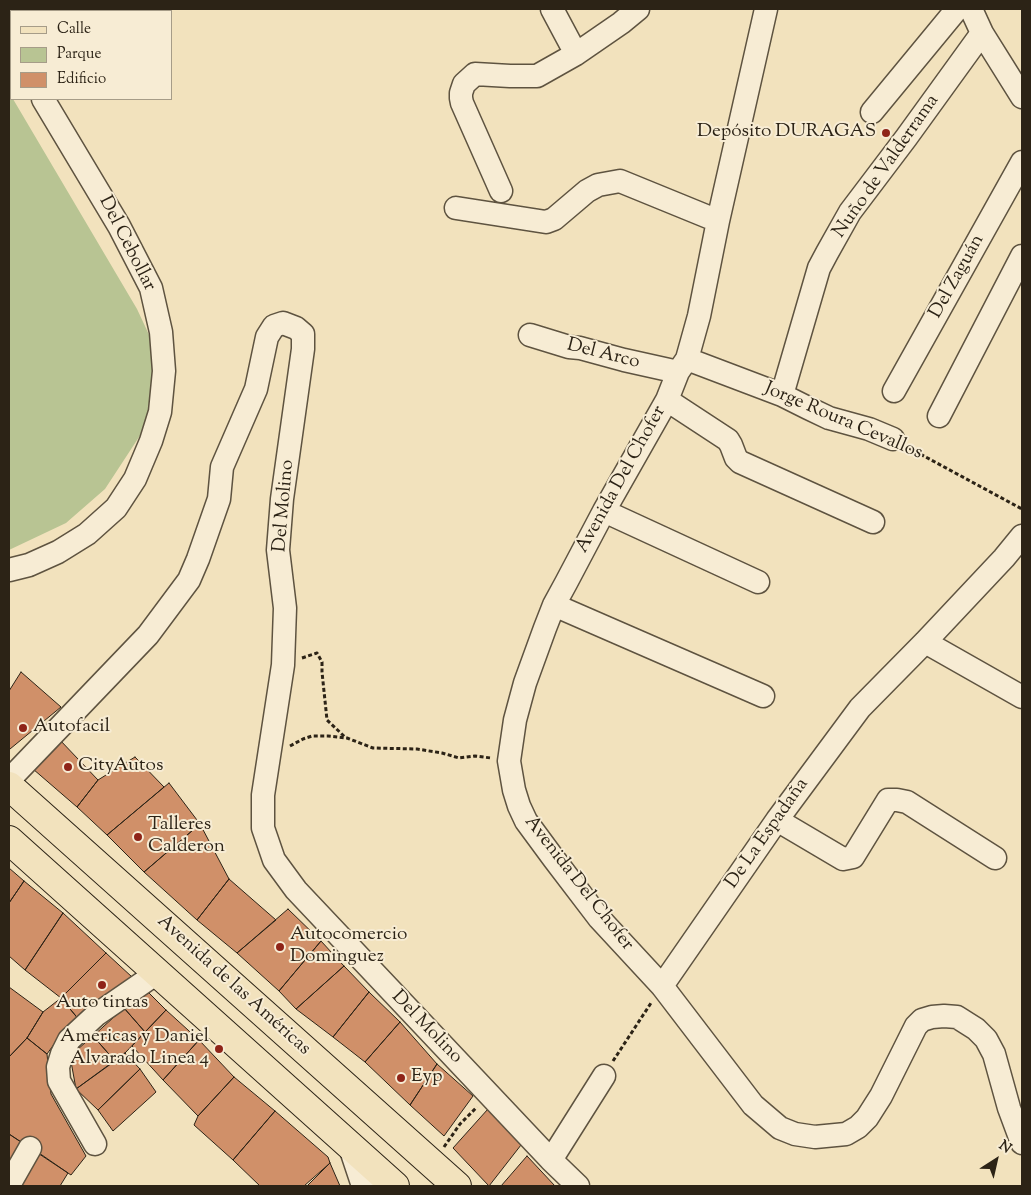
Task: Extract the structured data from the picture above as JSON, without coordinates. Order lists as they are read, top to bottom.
{
  "streets": {
    "main road": ["Avenida de las Américas"],
    "street": [
      "Nuño de Valderrama",
      "Del Cebollar",
      "Del Zaguán",
      "Del Arco",
      "Jorge Roura Cevallos",
      "Avenida Del Chofer",
      "Del Molino",
      "De La Espadaña"
    ]
  },
  "crossings": [
    ["Nuño de Valderrama", "Jorge Roura Cevallos"],
    ["Del Arco", "Jorge Roura Cevallos"],
    ["Del Arco", "Avenida Del Chofer"],
    ["Jorge Roura Cevallos", "Avenida Del Chofer"],
    ["Avenida Del Chofer", "De La Espadaña"]
  ],
  "places": [
    "Depósito DURAGAS",
    "Autofacil",
    "CityAutos",
    "Talleres Calderon",
    "Autocomercio Dominguez",
    "Auto tintas",
    "Americas y Daniel Alvarado Linea 4",
    "Eyp"
  ],
  "legend": ["Calle", "Parque", "Edificio"],
  "north": "top right"
}
